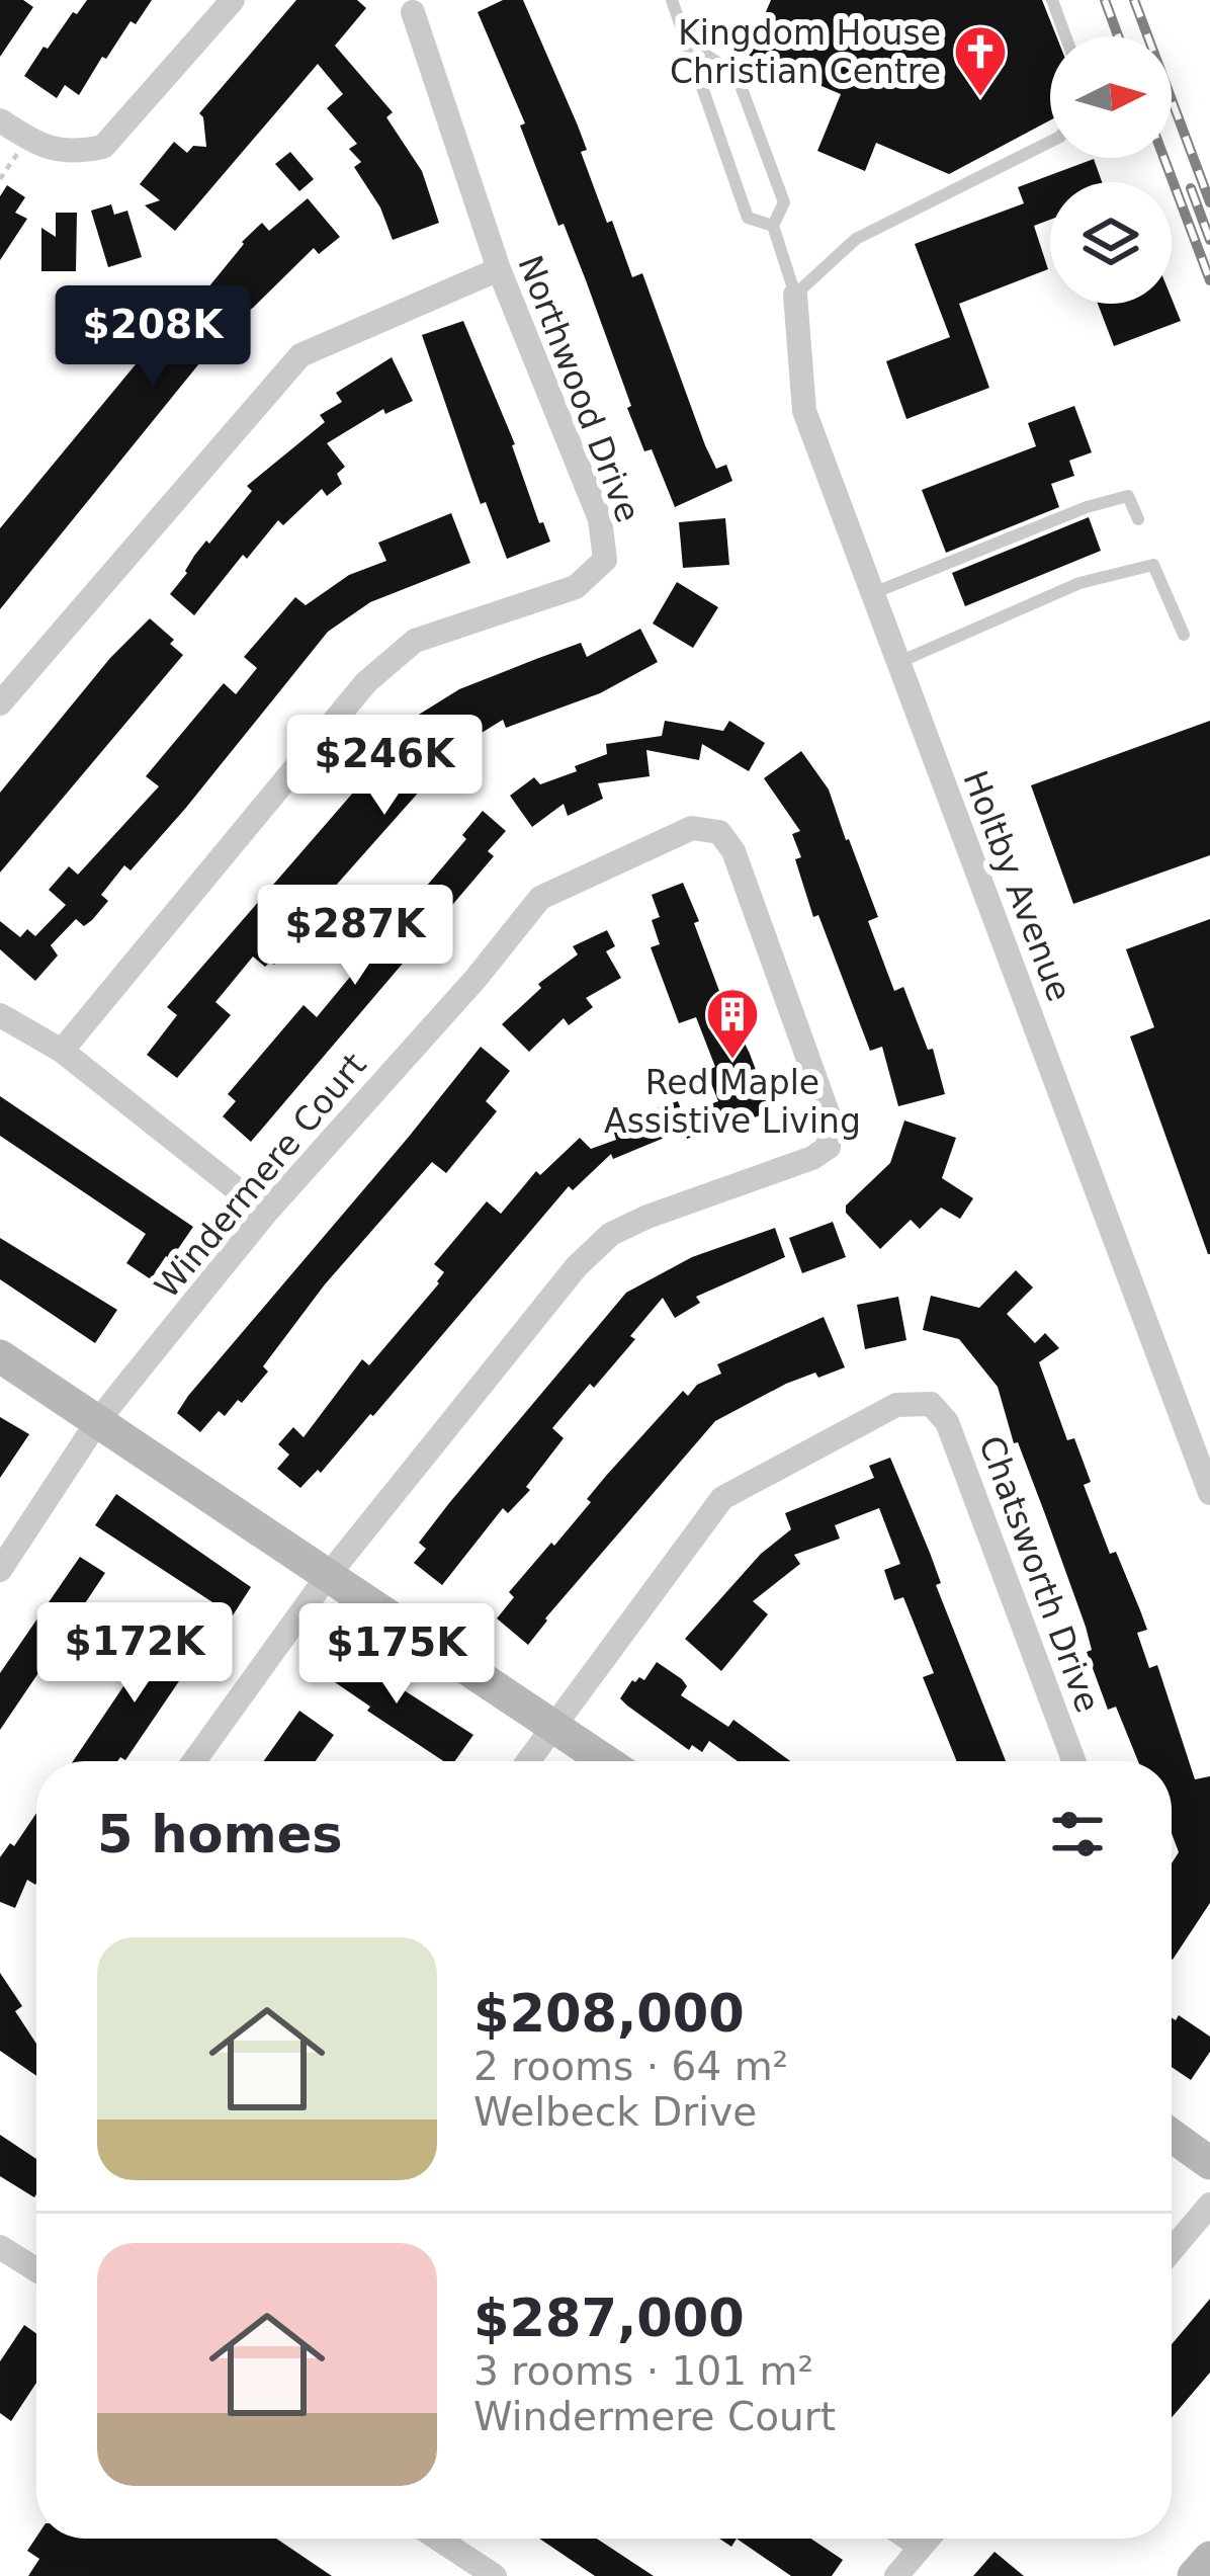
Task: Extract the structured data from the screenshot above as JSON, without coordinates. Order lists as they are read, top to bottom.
{
  "streets": {
    "street": [
      "Northwood Drive",
      "Holtby Avenue",
      "Windermere Court",
      "Chatsworth Drive"
    ]
  },
  "places": {
    "church": ["Kingdom House Christian Centre"],
    "building": ["Red Maple Assistive Living"]
  },
  "north": "right",
  "page": {
    "price": [
      "$208K",
      "$246K",
      "$287K",
      "$172K",
      "$175K"
    ],
    "heading": "5 homes",
    "list": [
      {
        "name": "$208,000",
        "note": "2 rooms · 64 m² · Welbeck Drive"
      },
      {
        "name": "$287,000",
        "note": "3 rooms · 101 m² · Windermere Court"
      }
    ]
  }
}
